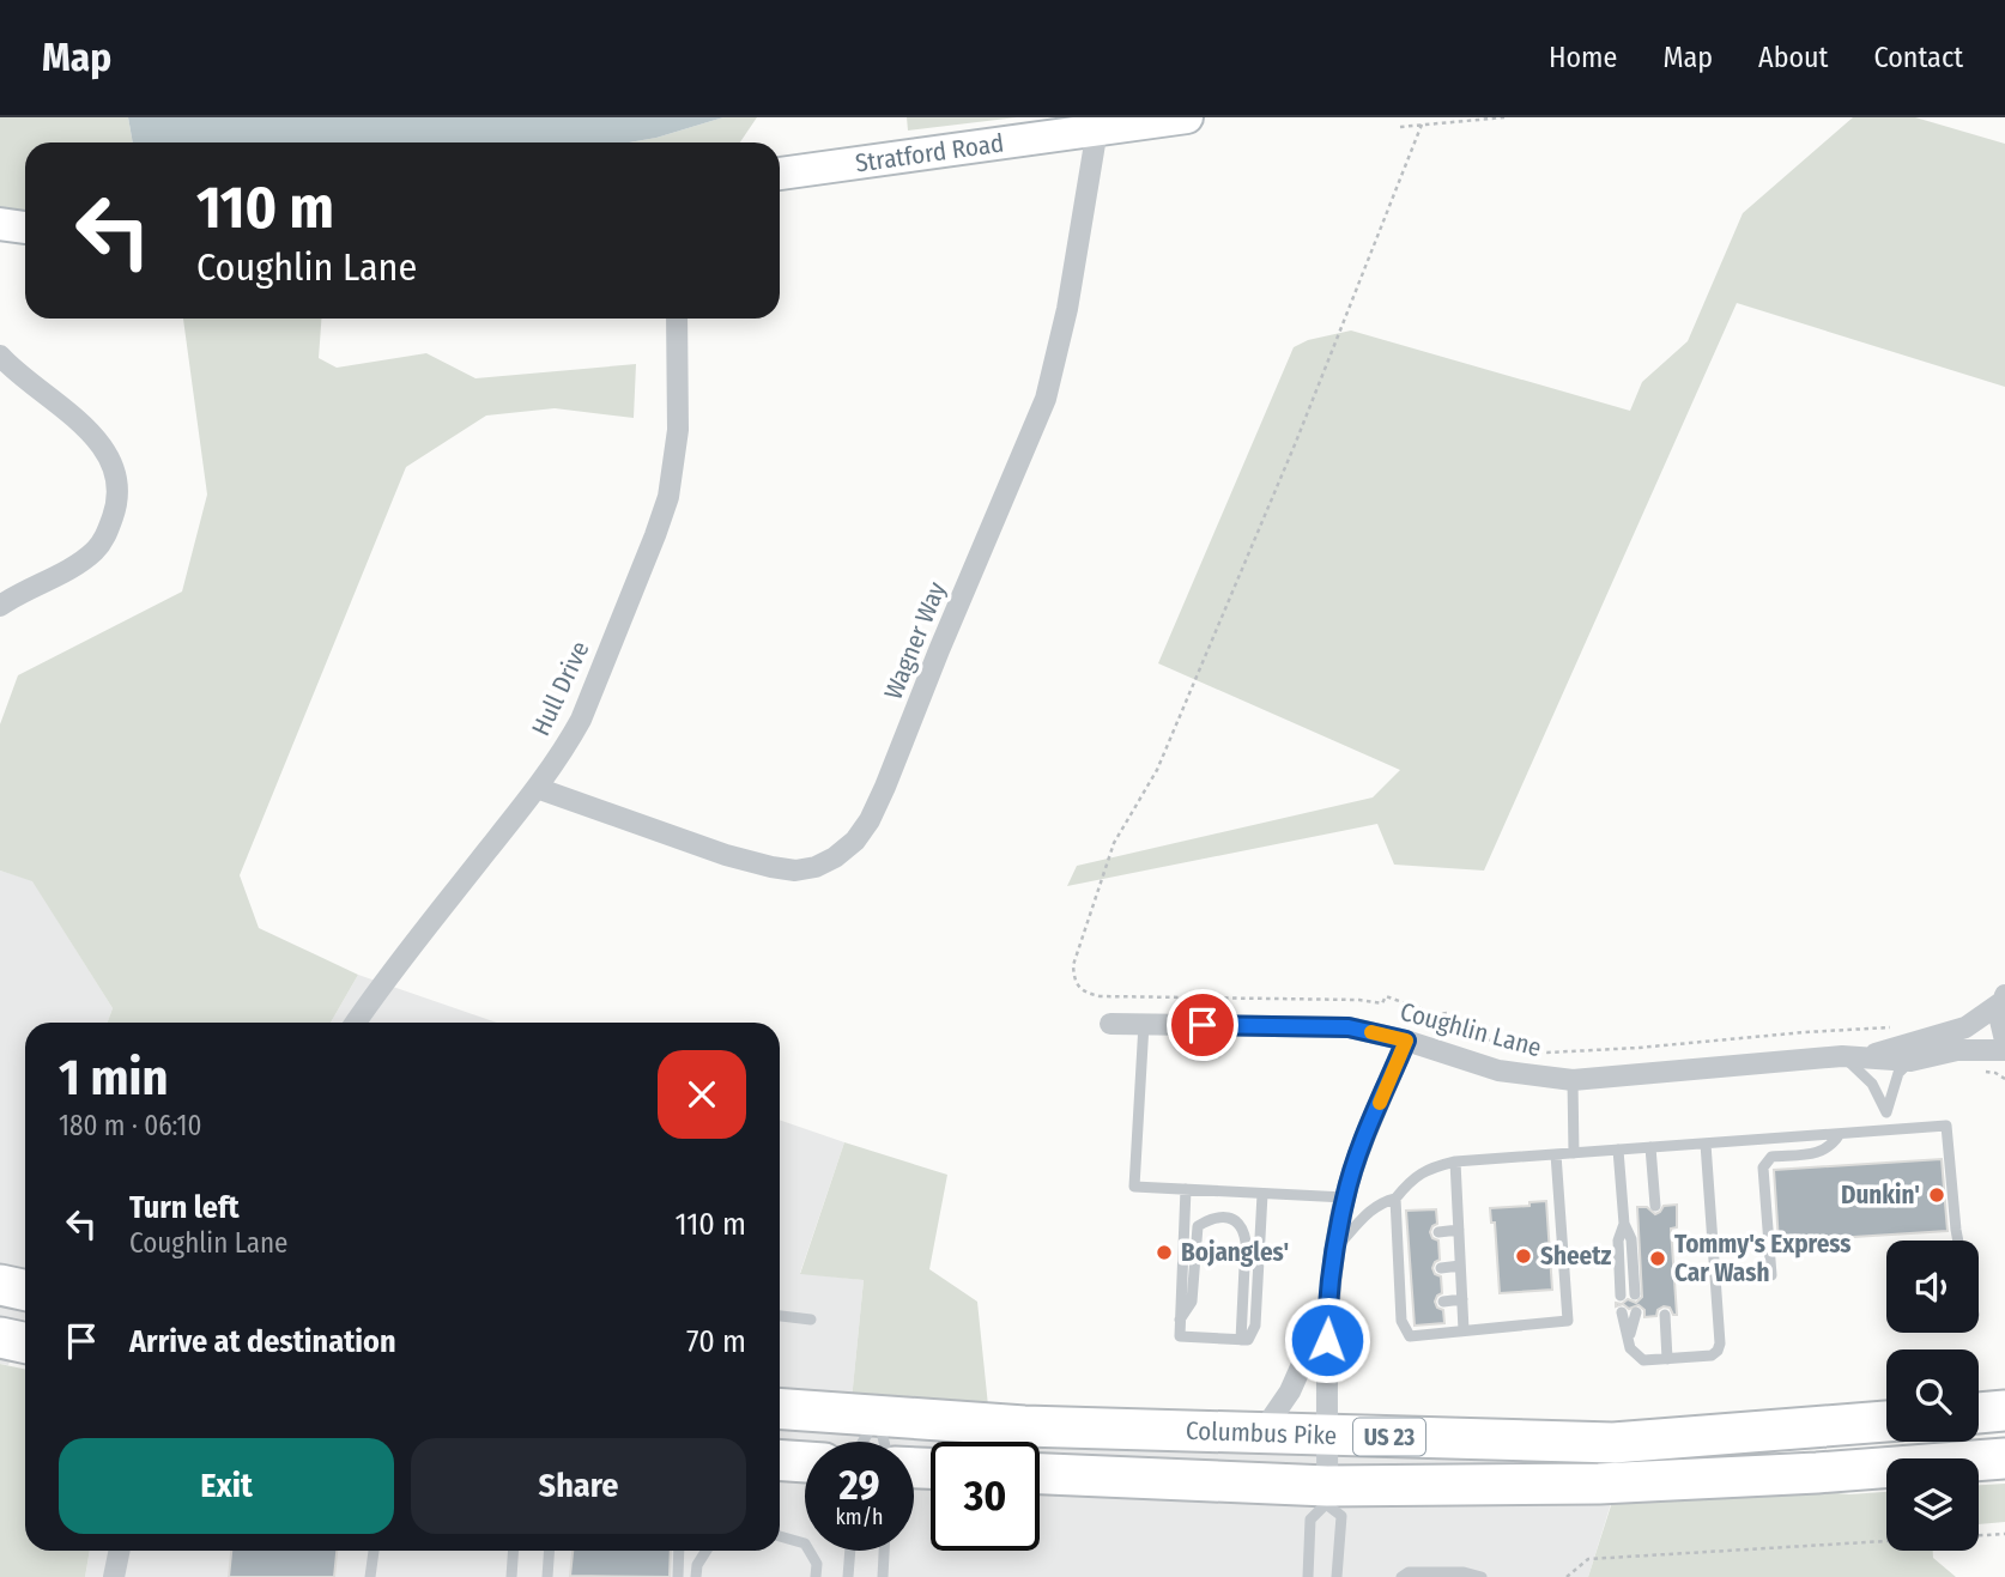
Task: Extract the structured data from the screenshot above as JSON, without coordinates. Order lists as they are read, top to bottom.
{
  "streets": {
    "highway": ["Columbus Pike", "US 23"],
    "street": [
      "Stratford Road",
      "Wagner Way",
      "Hull Drive",
      "Coughlin Lane"
    ]
  },
  "crossings": [
    ["Stratford Road", "Wagner Way"],
    ["Wagner Way", "Hull Drive"]
  ],
  "places": [
    "Dunkin'",
    "Bojangles'",
    "Sheetz",
    "Tommy's Express Car Wash"
  ],
  "page": {
    "header": "Map",
    "nav": [
      "Home",
      "Map",
      "About",
      "Contact"
    ],
    "turn": ["110 m", "Coughlin Lane"],
    "heading": ["1 min", "180 m · 06:10"],
    "list": [
      {
        "name": "Turn left",
        "note": "Coughlin Lane",
        "value": "110 m"
      },
      {
        "name": "Arrive at destination",
        "value": "70 m"
      }
    ],
    "buttons": ["Exit", "Share"],
    "speed": "29 km/h",
    "limit": "30"
  }
}
